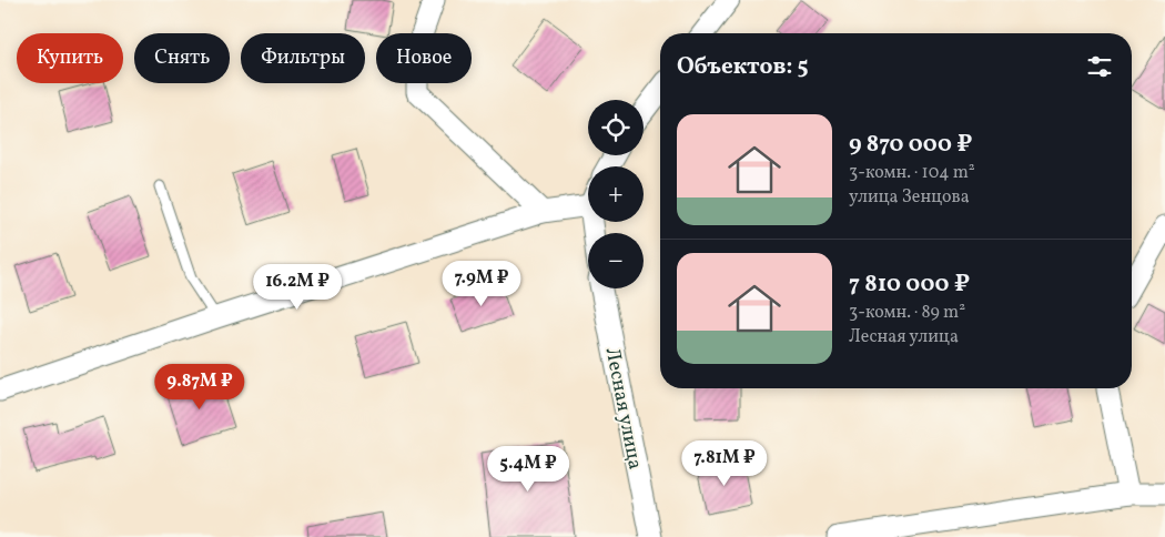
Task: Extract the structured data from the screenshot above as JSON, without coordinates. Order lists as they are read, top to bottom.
{
  "streets": {
    "street": ["Лесная улица"]
  },
  "page": {
    "chip": [
      "Купить",
      "Снять",
      "Фильтры",
      "Новое"
    ],
    "heading": "Объектов: 5",
    "map_buttons": ["+", "−"],
    "list": [
      {
        "name": "9 870 000 ₽",
        "note": "3-комн. · 104 m² · улица Зенцова"
      },
      {
        "name": "7 810 000 ₽",
        "note": "3-комн. · 89 m² · Лесная улица"
      }
    ],
    "price": [
      "7.9M ₽",
      "16.2M ₽",
      "9.87M ₽",
      "7.81M ₽",
      "5.4M ₽"
    ]
  }
}
